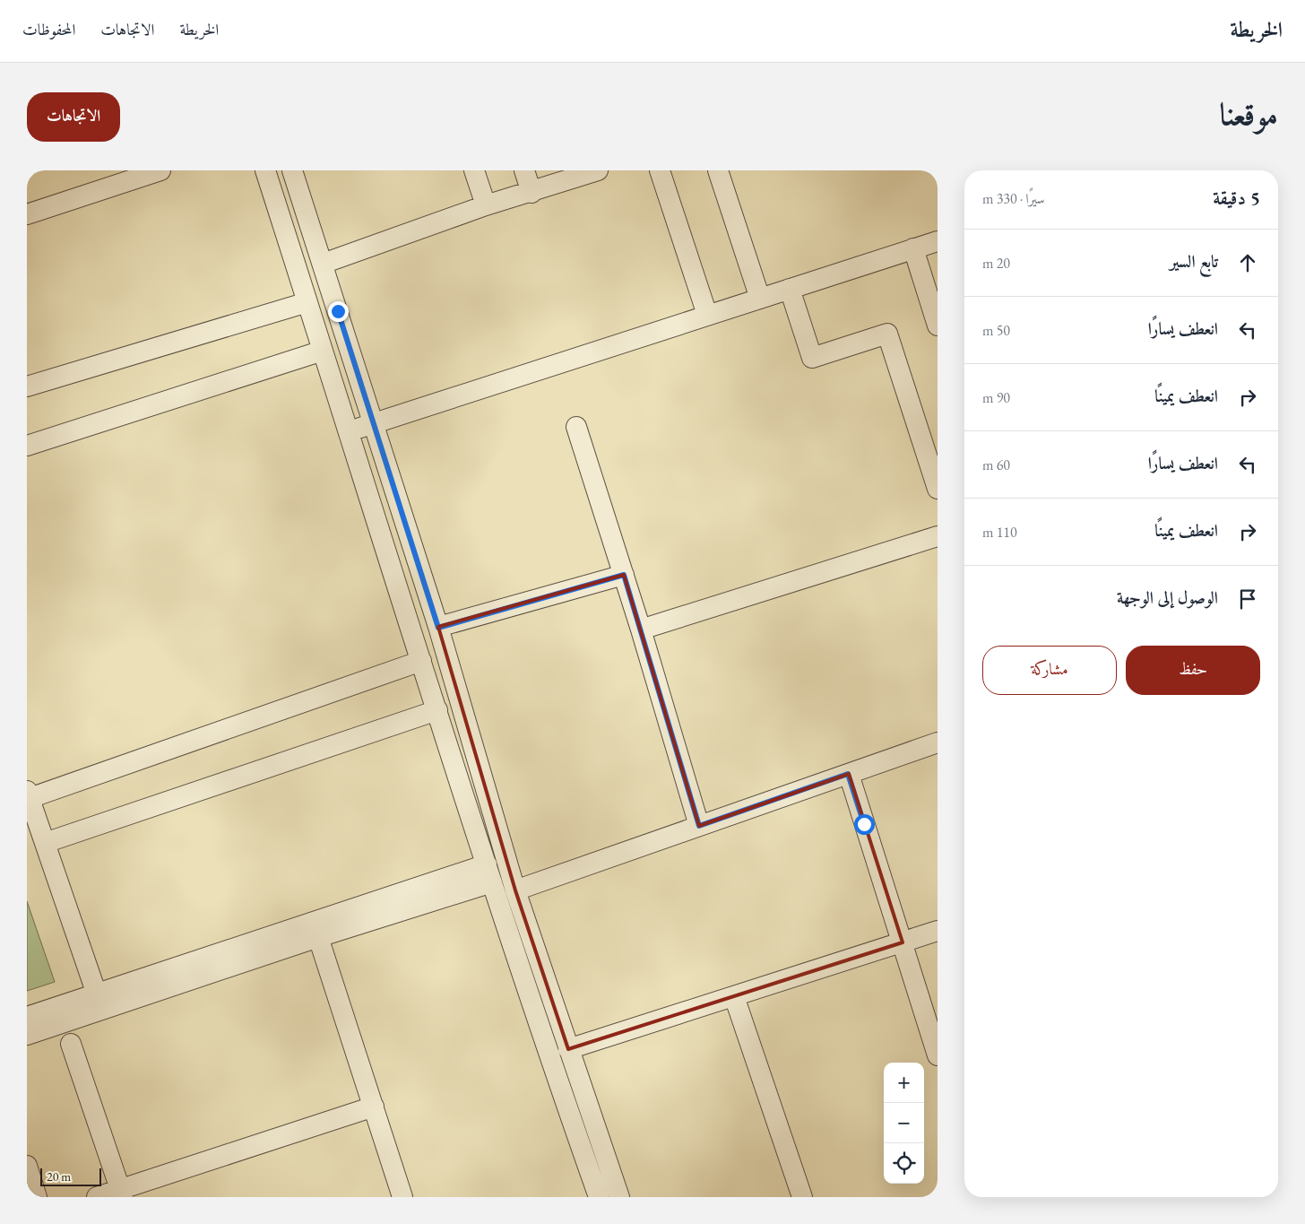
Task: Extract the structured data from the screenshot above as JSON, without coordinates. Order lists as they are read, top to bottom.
{
  "scale_bar": "20 m",
  "page": {
    "header": "الخريطة",
    "nav": ["الخريطة", "الاتجاهات", "المحفوظات"],
    "title": "موقعنا",
    "buttons": [
      "الاتجاهات",
      ["حفظ", "مشاركة"]
    ],
    "heading": ["5 دقيقة", "سيرًا · 330 m"],
    "list": [
      ["تابع السير", "20 m"],
      ["انعطف يسارًا", "50 m"],
      ["انعطف يمينًا", "90 m"],
      ["انعطف يسارًا", "60 m"],
      ["انعطف يمينًا", "110 m"],
      "الوصول إلى الوجهة"
    ],
    "map_buttons": ["+", "−"],
    "scale": "20 m"
  }
}
